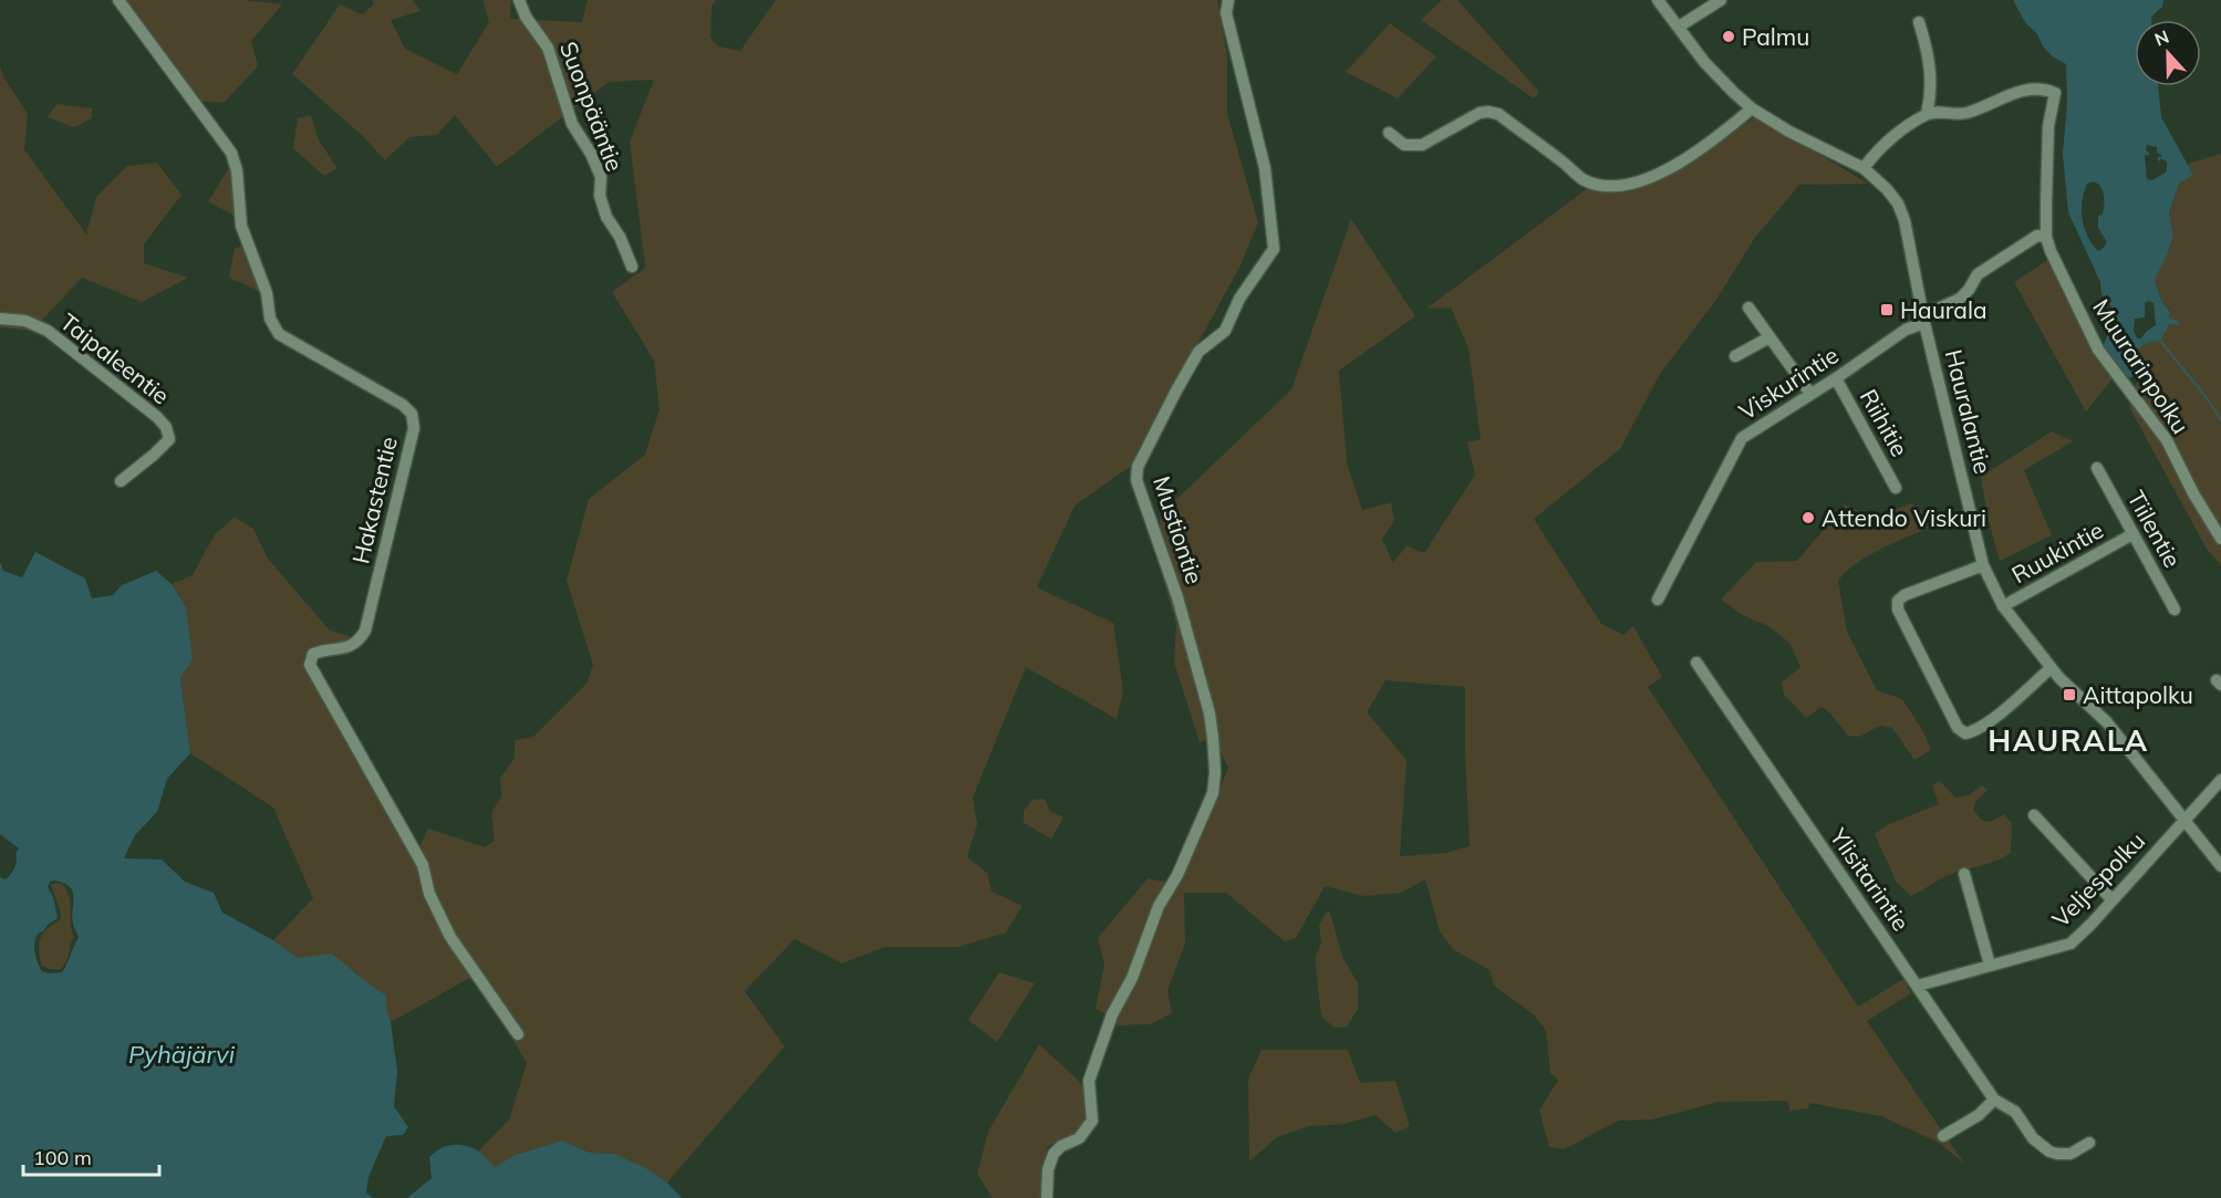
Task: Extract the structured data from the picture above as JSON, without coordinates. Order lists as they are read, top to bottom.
{
  "streets": {
    "street": [
      "Suonpääntie",
      "Taipaleentie",
      "Muurarinpolku",
      "Viskurintie",
      "Hauralantie",
      "Riihitie",
      "Hakastentie",
      "Tiilentie",
      "Mustiontie",
      "Ruukintie",
      "Ylisitarintie",
      "Veljespolku"
    ]
  },
  "crossings": [
    ["Muurarinpolku", "Viskurintie"],
    ["Viskurintie", "Hauralantie"],
    ["Viskurintie", "Riihitie"],
    ["Hauralantie", "Ruukintie"],
    ["Hauralantie", "Veljespolku"],
    ["Tiilentie", "Ruukintie"],
    ["Ylisitarintie", "Veljespolku"]
  ],
  "districts": ["HAURALA"],
  "water": ["Pyhäjärvi"],
  "places": {
    "other": ["Palmu", "Attendo Viskuri"],
    "transit": ["Haurala", "Aittapolku"]
  },
  "scale_bar": "100 m",
  "north": "top"
}
